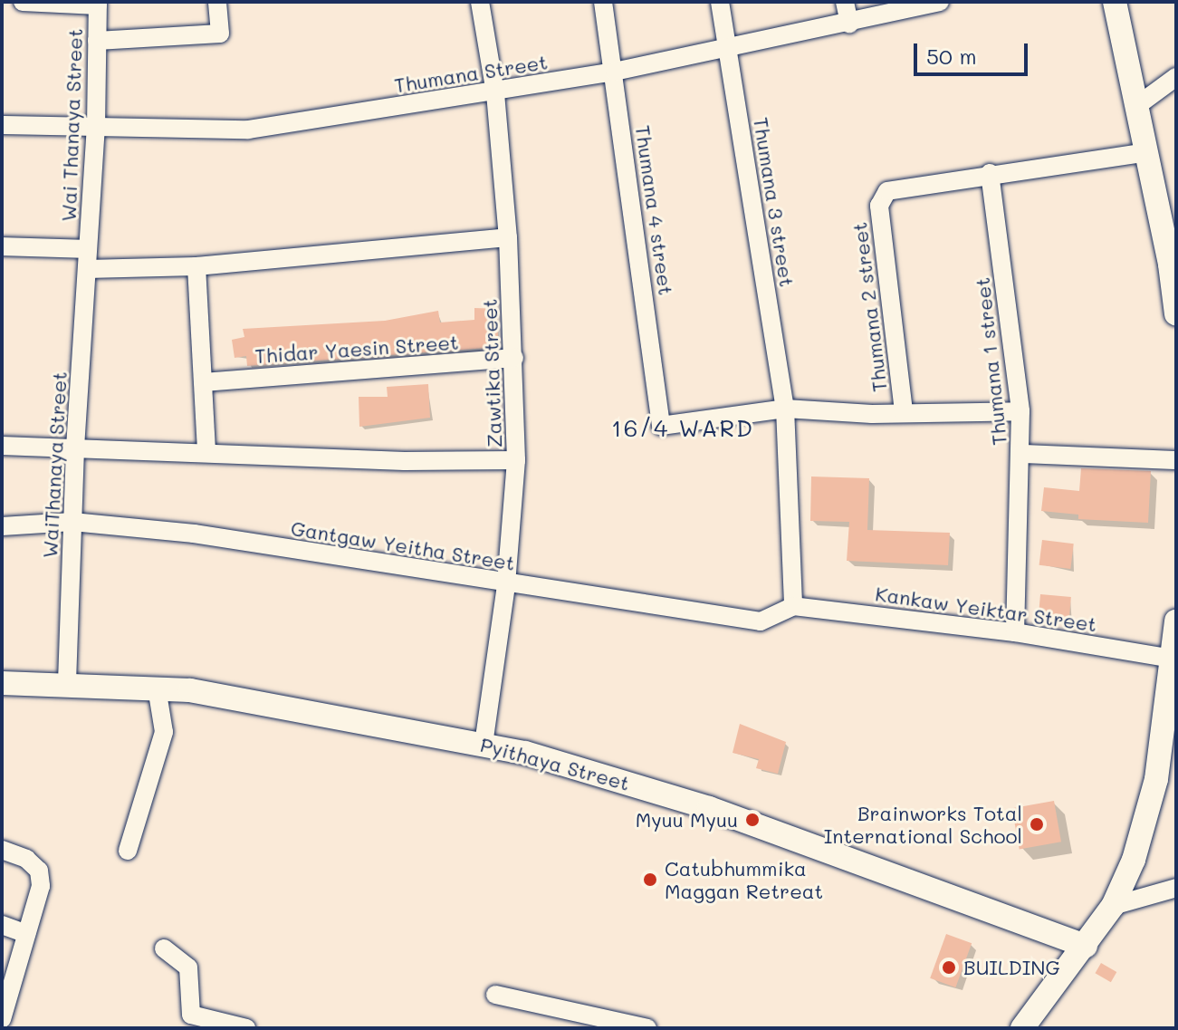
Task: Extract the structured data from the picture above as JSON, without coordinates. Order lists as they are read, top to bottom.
{
  "streets": {
    "street": [
      "Thumana Street",
      "Wai Thanaya Street",
      "Thumana 3 street",
      "Thumana 4 street",
      "Thumana 2 street",
      "Thidar Yaesin Street",
      "Thumana 1 street",
      "Zawtika Street",
      "WaiThanaya Street",
      "Gantgaw Yeitha Street",
      "Kankaw Yeiktar Street",
      "Pyithaya Street"
    ]
  },
  "crossings": [
    ["Thumana Street", "Wai Thanaya Street"],
    ["Thumana Street", "Thumana 3 street"],
    ["Thumana Street", "Thumana 4 street"],
    ["Thumana Street", "Zawtika Street"],
    ["Wai Thanaya Street", "WaiThanaya Street"],
    ["Thumana 3 street", "Thumana 4 street"],
    ["Thumana 3 street", "Gantgaw Yeitha Street"],
    ["Thumana 3 street", "Kankaw Yeiktar Street"],
    ["Thumana 2 street", "Thumana 1 street"],
    ["Thidar Yaesin Street", "Zawtika Street"],
    ["Thumana 1 street", "Kankaw Yeiktar Street"],
    ["Zawtika Street", "Gantgaw Yeitha Street"],
    ["Zawtika Street", "Pyithaya Street"],
    ["WaiThanaya Street", "Gantgaw Yeitha Street"],
    ["WaiThanaya Street", "Pyithaya Street"],
    ["Gantgaw Yeitha Street", "Kankaw Yeiktar Street"]
  ],
  "districts": ["16/4 WARD"],
  "places": [
    "Myuu Myuu",
    "Brainworks Total International School",
    "Catubhummika Maggan Retreat",
    "BUILDING"
  ],
  "scale_bar": "50 m"
}
